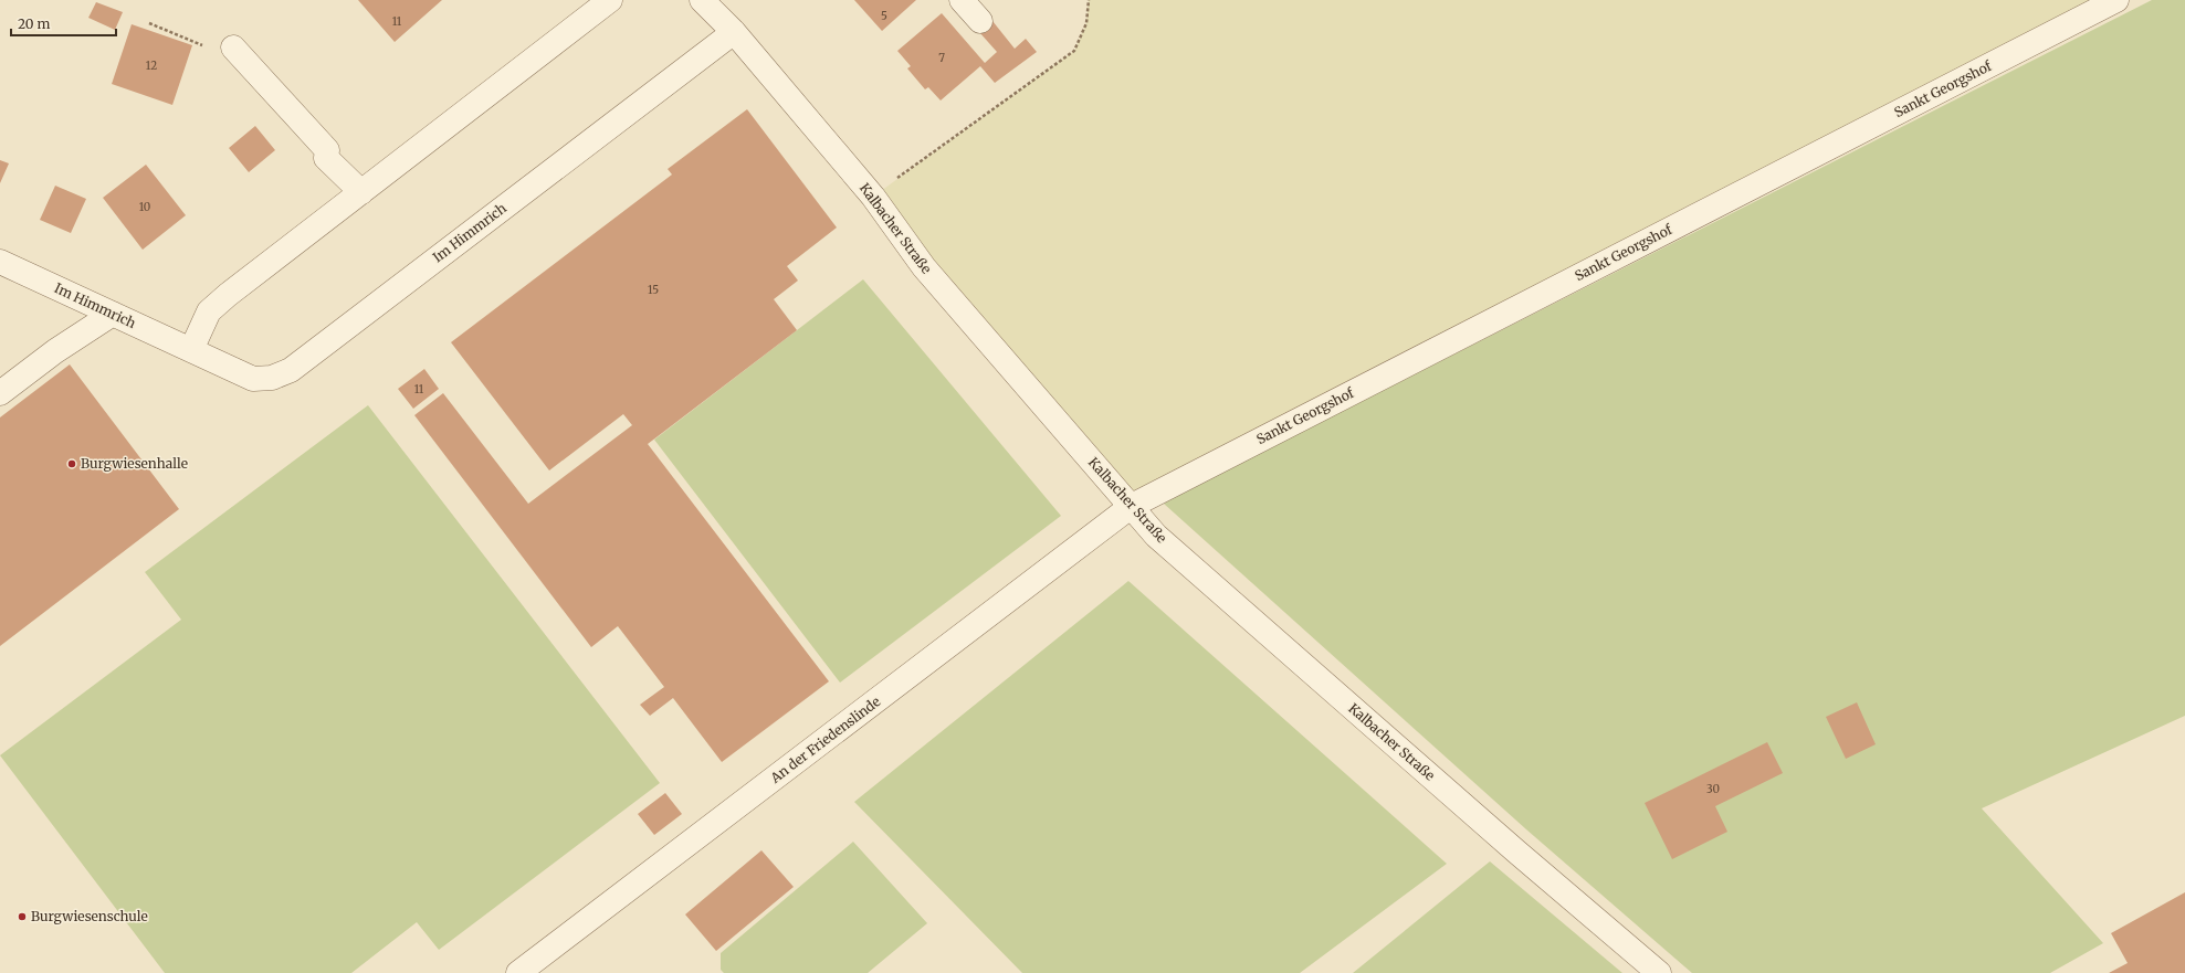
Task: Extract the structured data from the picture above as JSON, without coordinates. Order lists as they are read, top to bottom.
{
  "streets": {
    "street": [
      "Sankt Georgshof",
      "Kalbacher Straße",
      "Im Himmrich",
      "An der Friedenslinde"
    ]
  },
  "crossings": [
    ["Sankt Georgshof", "Kalbacher Straße"],
    ["Sankt Georgshof", "An der Friedenslinde"],
    ["Kalbacher Straße", "Im Himmrich"],
    ["Kalbacher Straße", "An der Friedenslinde"]
  ],
  "places": ["Burgwiesenhalle", "Burgwiesenschule"],
  "house_numbers": [
    "5",
    "11",
    "7",
    "12",
    "10",
    "15",
    "11",
    "30"
  ],
  "scale_bar": "20 m"
}
